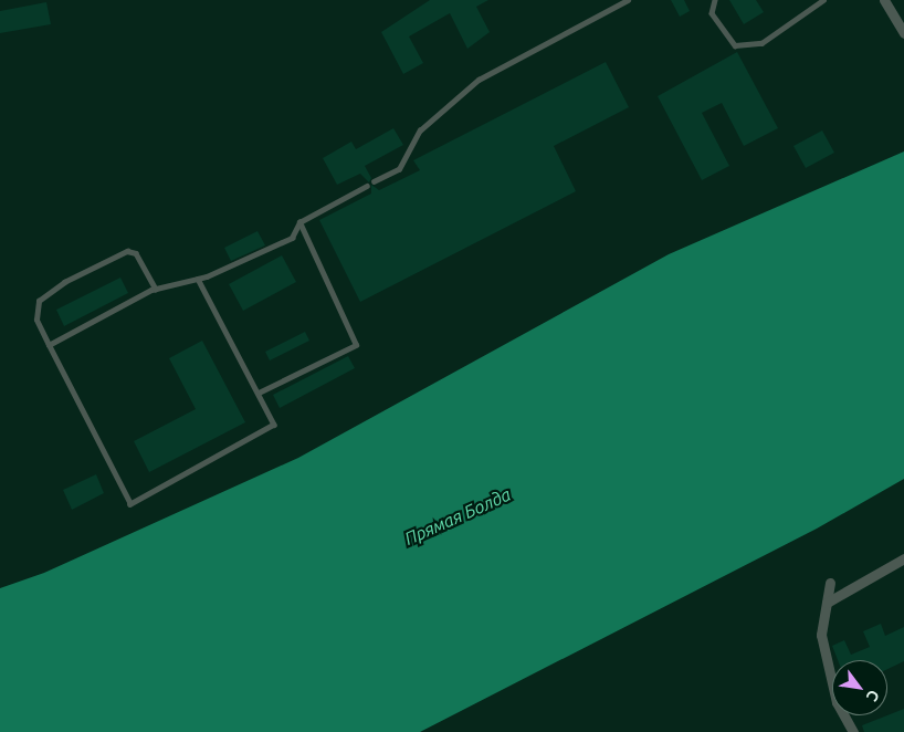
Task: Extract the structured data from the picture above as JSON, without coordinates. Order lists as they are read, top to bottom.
{
  "water": ["Прямая Болда"],
  "north": "bottom right"
}
